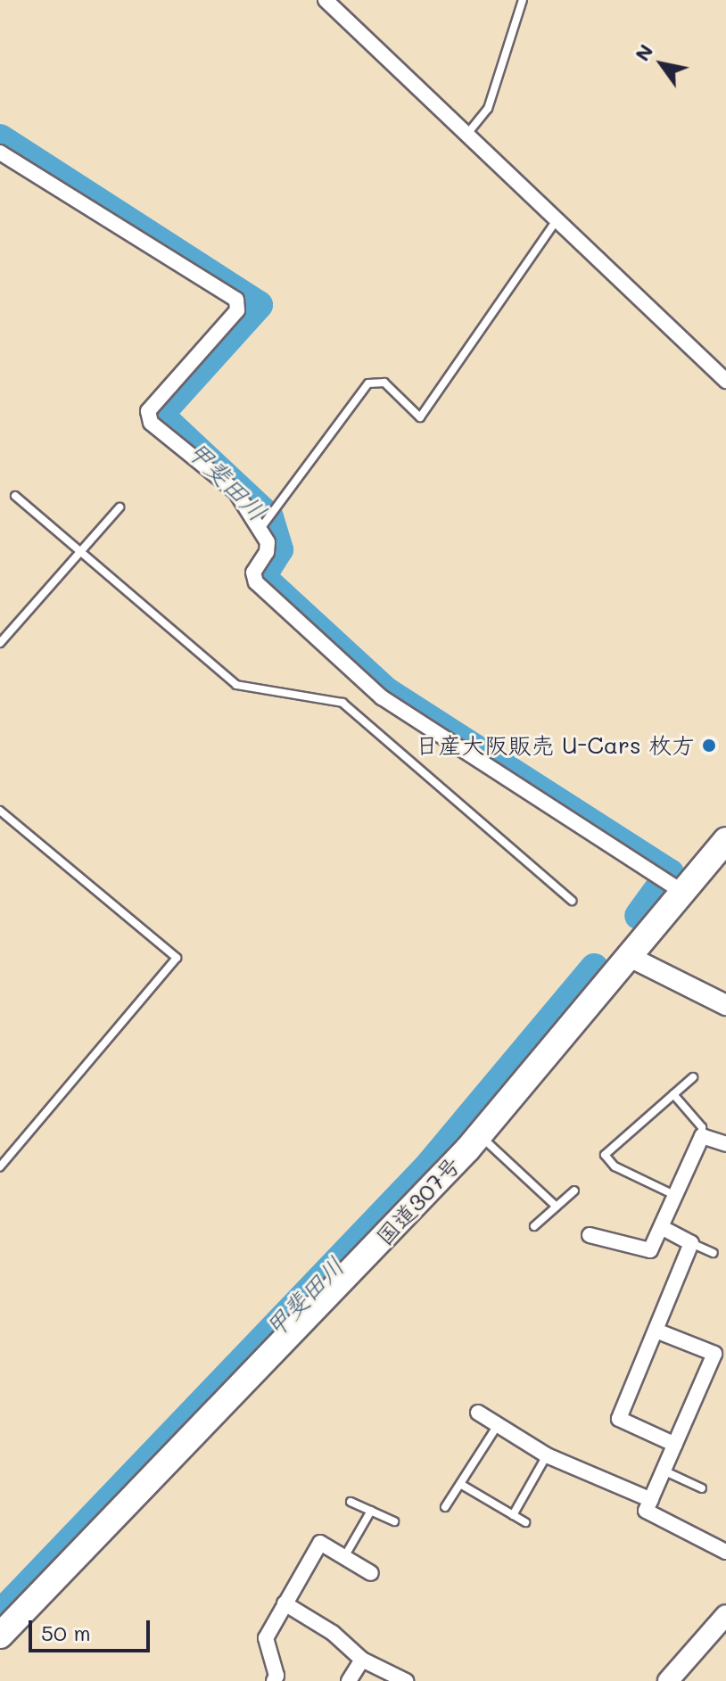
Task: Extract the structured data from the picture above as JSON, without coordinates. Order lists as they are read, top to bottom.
{
  "streets": {
    "highway": ["国道307号"]
  },
  "water": ["甲斐田川"],
  "places": ["日産大阪販売 U-Cars 枚方"],
  "scale_bar": "50 m",
  "north": "top left"
}
